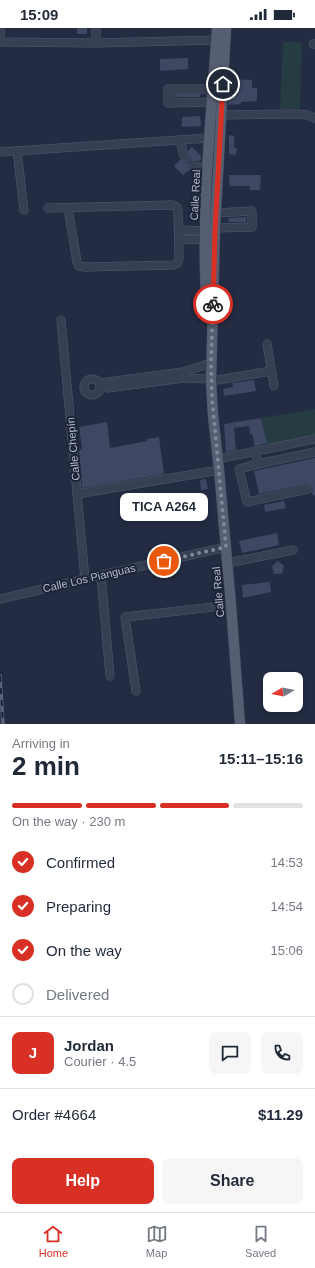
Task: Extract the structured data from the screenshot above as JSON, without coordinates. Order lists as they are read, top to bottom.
{
  "streets": {
    "main road": ["Calle Real"],
    "street": ["Calle Chepín", "Calle Los Pianguas"]
  },
  "crossings": [
    ["Calle Real", "Calle Los Pianguas"],
    ["Calle Chepín", "Calle Los Pianguas"]
  ],
  "places": ["TICA A264"],
  "north": "left",
  "page": {
    "status": "15:09",
    "bubble": "TICA A264",
    "heading": ["2 min", "Arriving in", "15:11–15:16"],
    "panel": [
      "Jordan",
      "Courier · 4.5",
      "Order #4664",
      "$11.29"
    ],
    "bar": "On the way · 230 m",
    "list": [
      ["Confirmed", "14:53"],
      ["Preparing", "14:54"],
      ["On the way", "15:06"],
      "Delivered"
    ],
    "round": "J",
    "buttons": ["Help", "Share"],
    "tabs": ["Home", "Map", "Saved"]
  }
}
